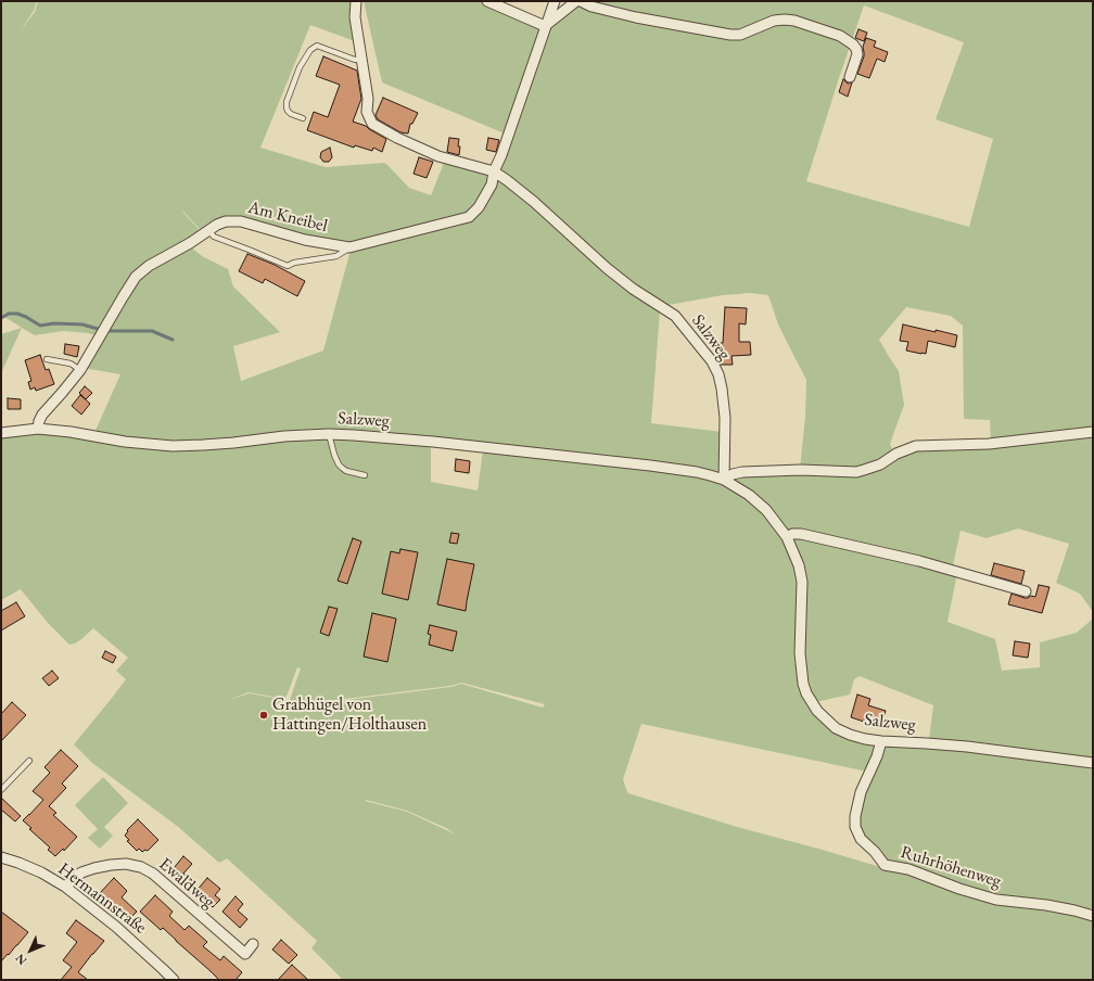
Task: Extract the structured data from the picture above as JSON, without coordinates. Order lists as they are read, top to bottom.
{
  "streets": {
    "street": [
      "Am Kneibel",
      "Salzweg",
      "Ruhrhöhenweg",
      "Ewaldweg",
      "Hermannstraße"
    ]
  },
  "crossings": [
    ["Am Kneibel", "Salzweg"],
    ["Salzweg", "Ruhrhöhenweg"],
    ["Ewaldweg", "Hermannstraße"]
  ],
  "places": ["Grabhügel von Hattingen/Holthausen"],
  "north": "bottom left"
}
